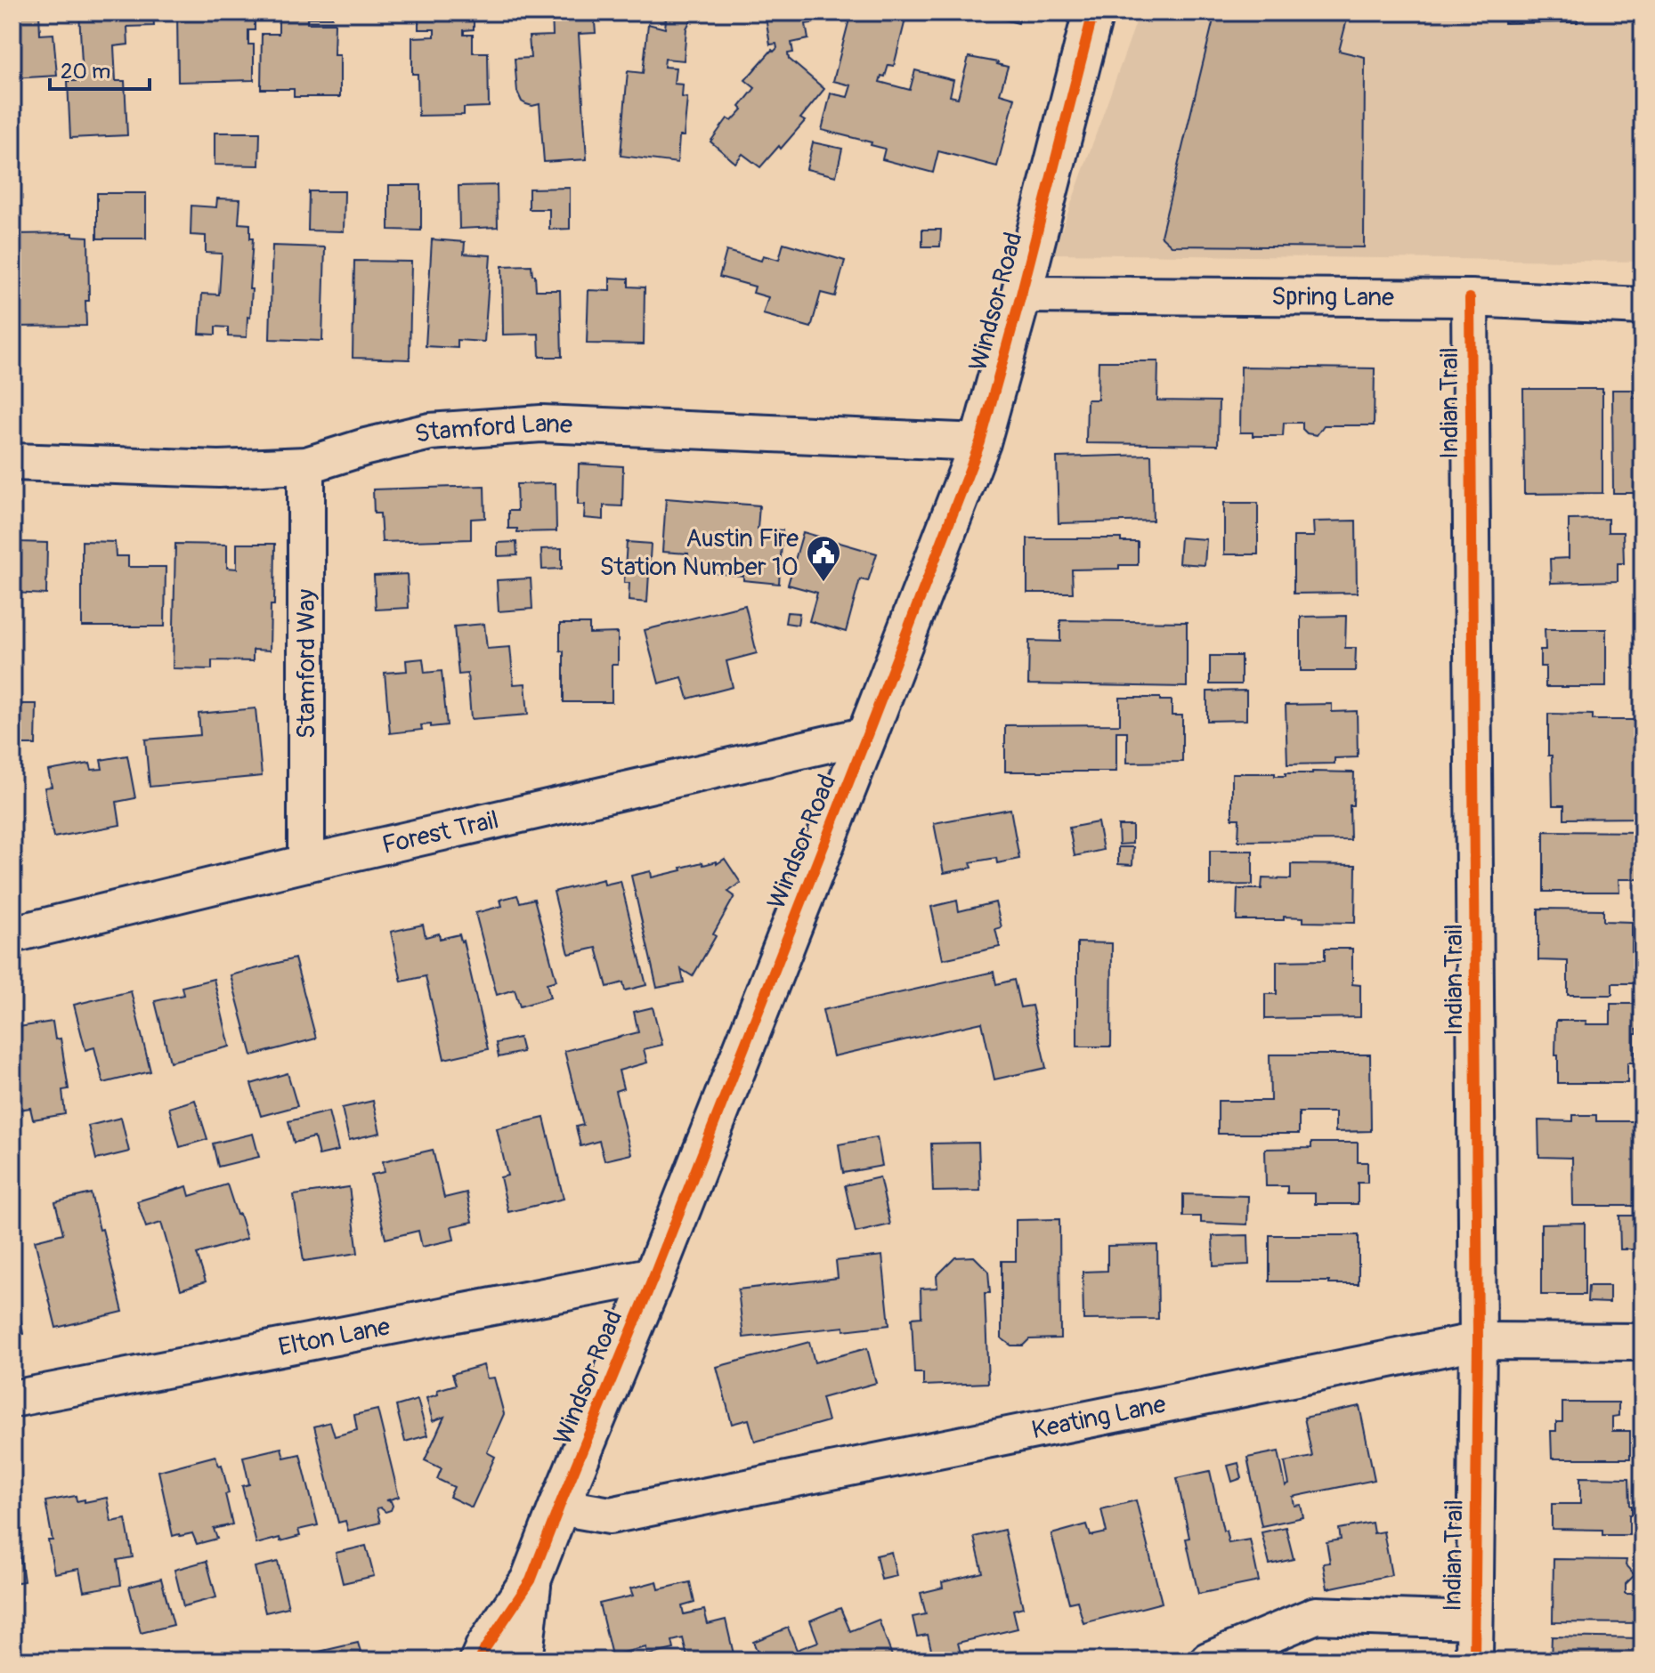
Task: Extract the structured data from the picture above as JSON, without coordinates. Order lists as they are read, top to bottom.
{
  "streets": {
    "street": [
      "Spring Lane",
      "Windsor Road",
      "Indian Trail",
      "Stamford Lane",
      "Stamford Way",
      "Forest Trail",
      "Elton Lane",
      "Keating Lane"
    ]
  },
  "crossings": [
    ["Spring Lane", "Windsor Road"],
    ["Spring Lane", "Indian Trail"],
    ["Windsor Road", "Stamford Lane"],
    ["Windsor Road", "Forest Trail"],
    ["Windsor Road", "Elton Lane"],
    ["Windsor Road", "Keating Lane"],
    ["Indian Trail", "Keating Lane"],
    ["Stamford Lane", "Stamford Way"],
    ["Stamford Way", "Forest Trail"]
  ],
  "places": {
    "public building": ["Austin Fire Station Number 10"]
  },
  "scale_bar": "20 m"
}
